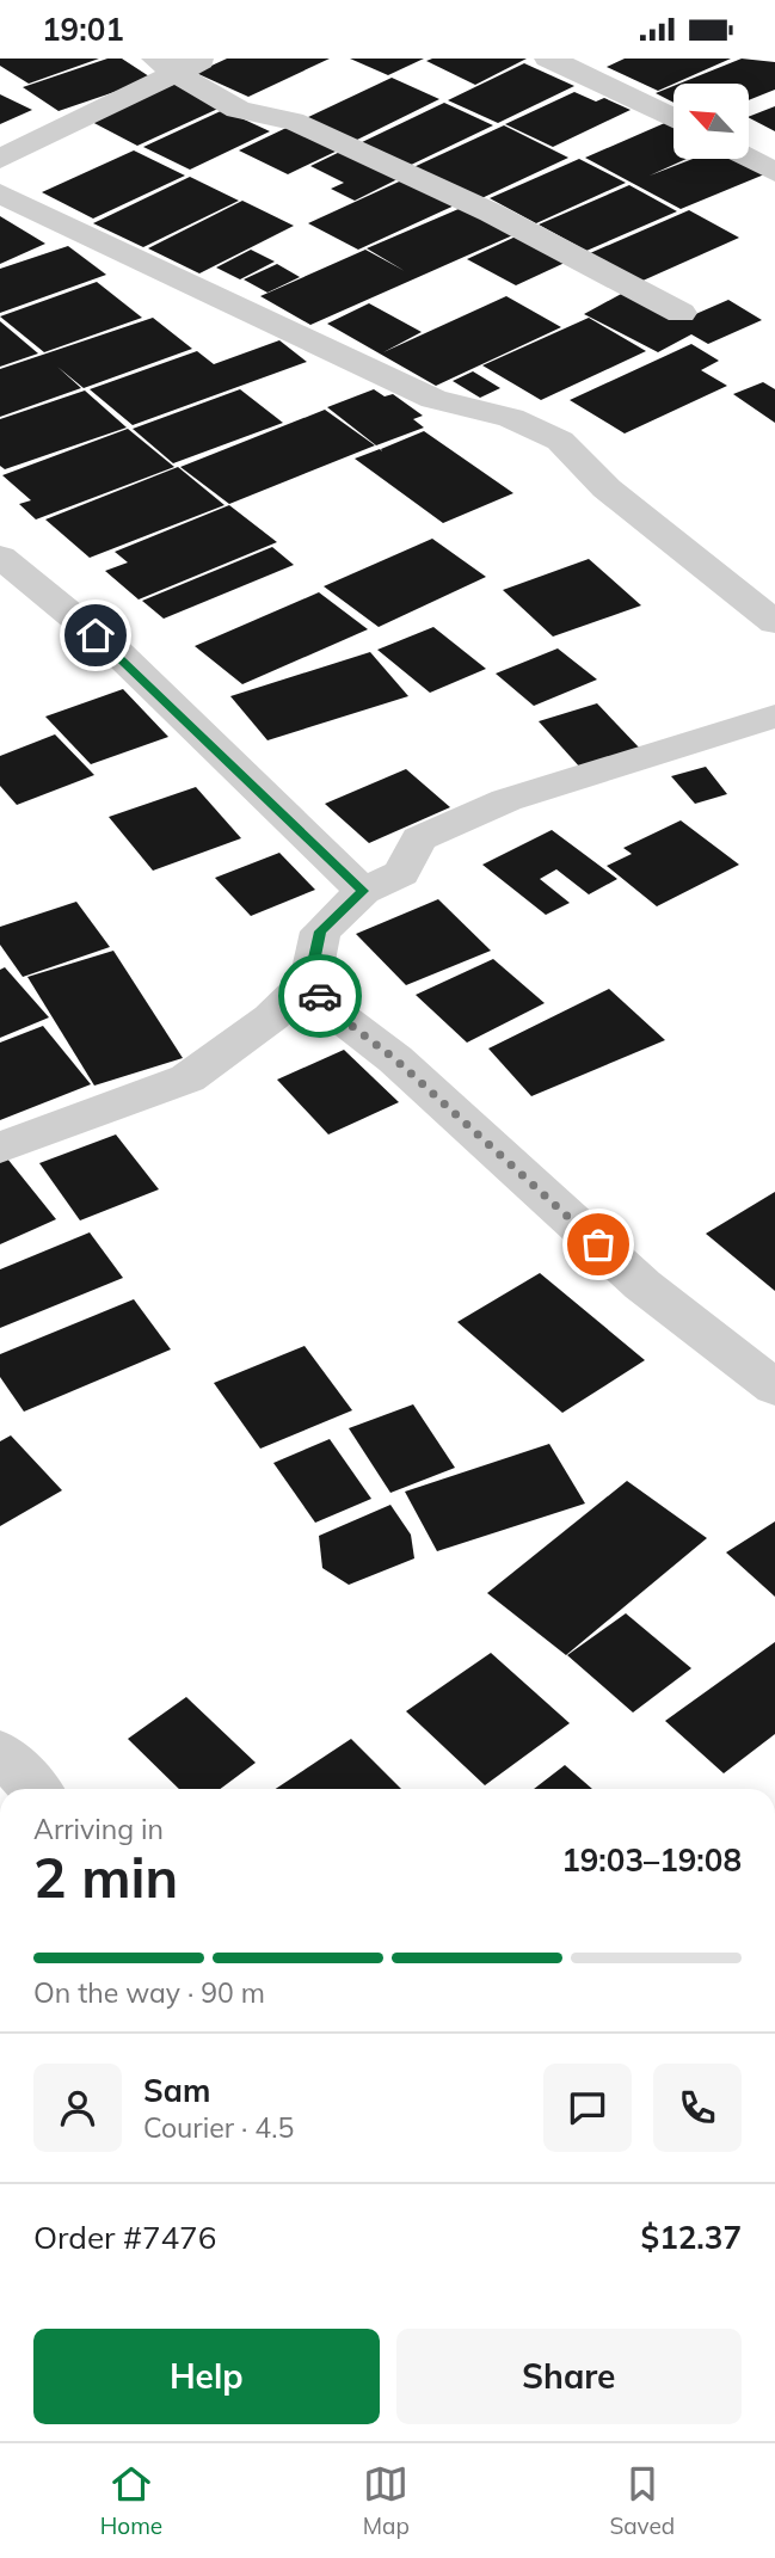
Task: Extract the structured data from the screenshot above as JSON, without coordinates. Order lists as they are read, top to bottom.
{
  "north": "top left",
  "page": {
    "status": "19:01",
    "heading": ["2 min", "Arriving in", "19:03–19:08"],
    "panel": [
      "Sam",
      "Courier · 4.5",
      "Order #7476",
      "$12.37"
    ],
    "bar": "On the way · 90 m",
    "buttons": ["Help", "Share"],
    "tabs": ["Home", "Map", "Saved"]
  }
}
